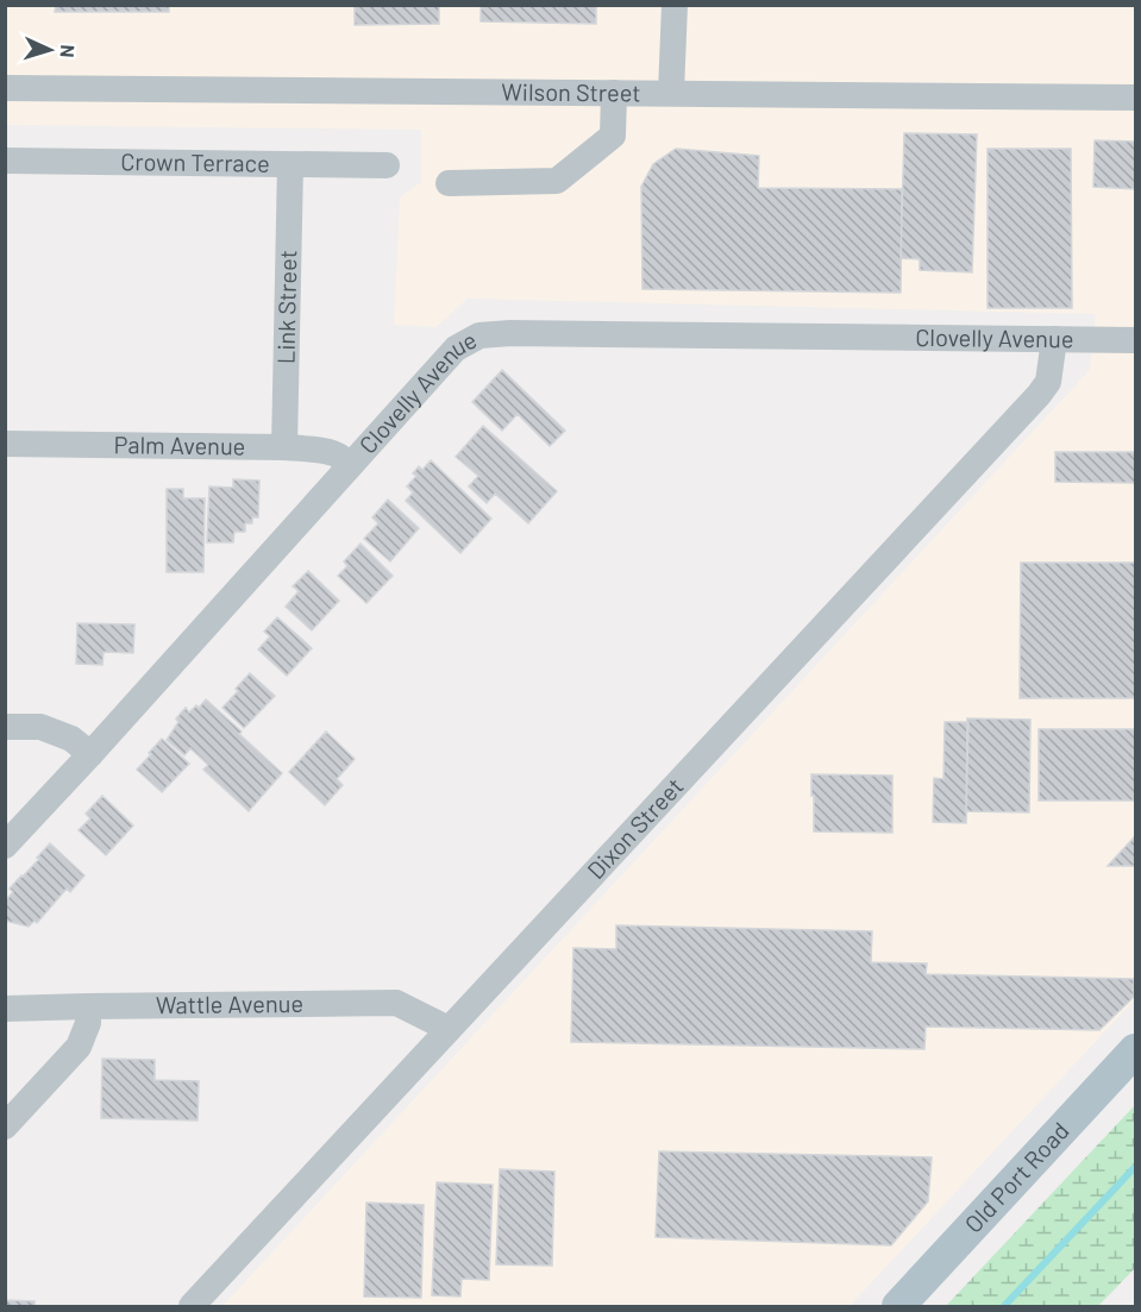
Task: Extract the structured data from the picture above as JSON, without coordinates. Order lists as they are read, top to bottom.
{
  "streets": {
    "main road": ["Old Port Road"],
    "street": [
      "Wilson Street",
      "Crown Terrace",
      "Link Street",
      "Clovelly Avenue",
      "Palm Avenue",
      "Dixon Street",
      "Wattle Avenue"
    ]
  },
  "crossings": [
    ["Crown Terrace", "Link Street"],
    ["Link Street", "Palm Avenue"],
    ["Clovelly Avenue", "Palm Avenue"],
    ["Clovelly Avenue", "Dixon Street"],
    ["Dixon Street", "Wattle Avenue"]
  ],
  "north": "right"
}
